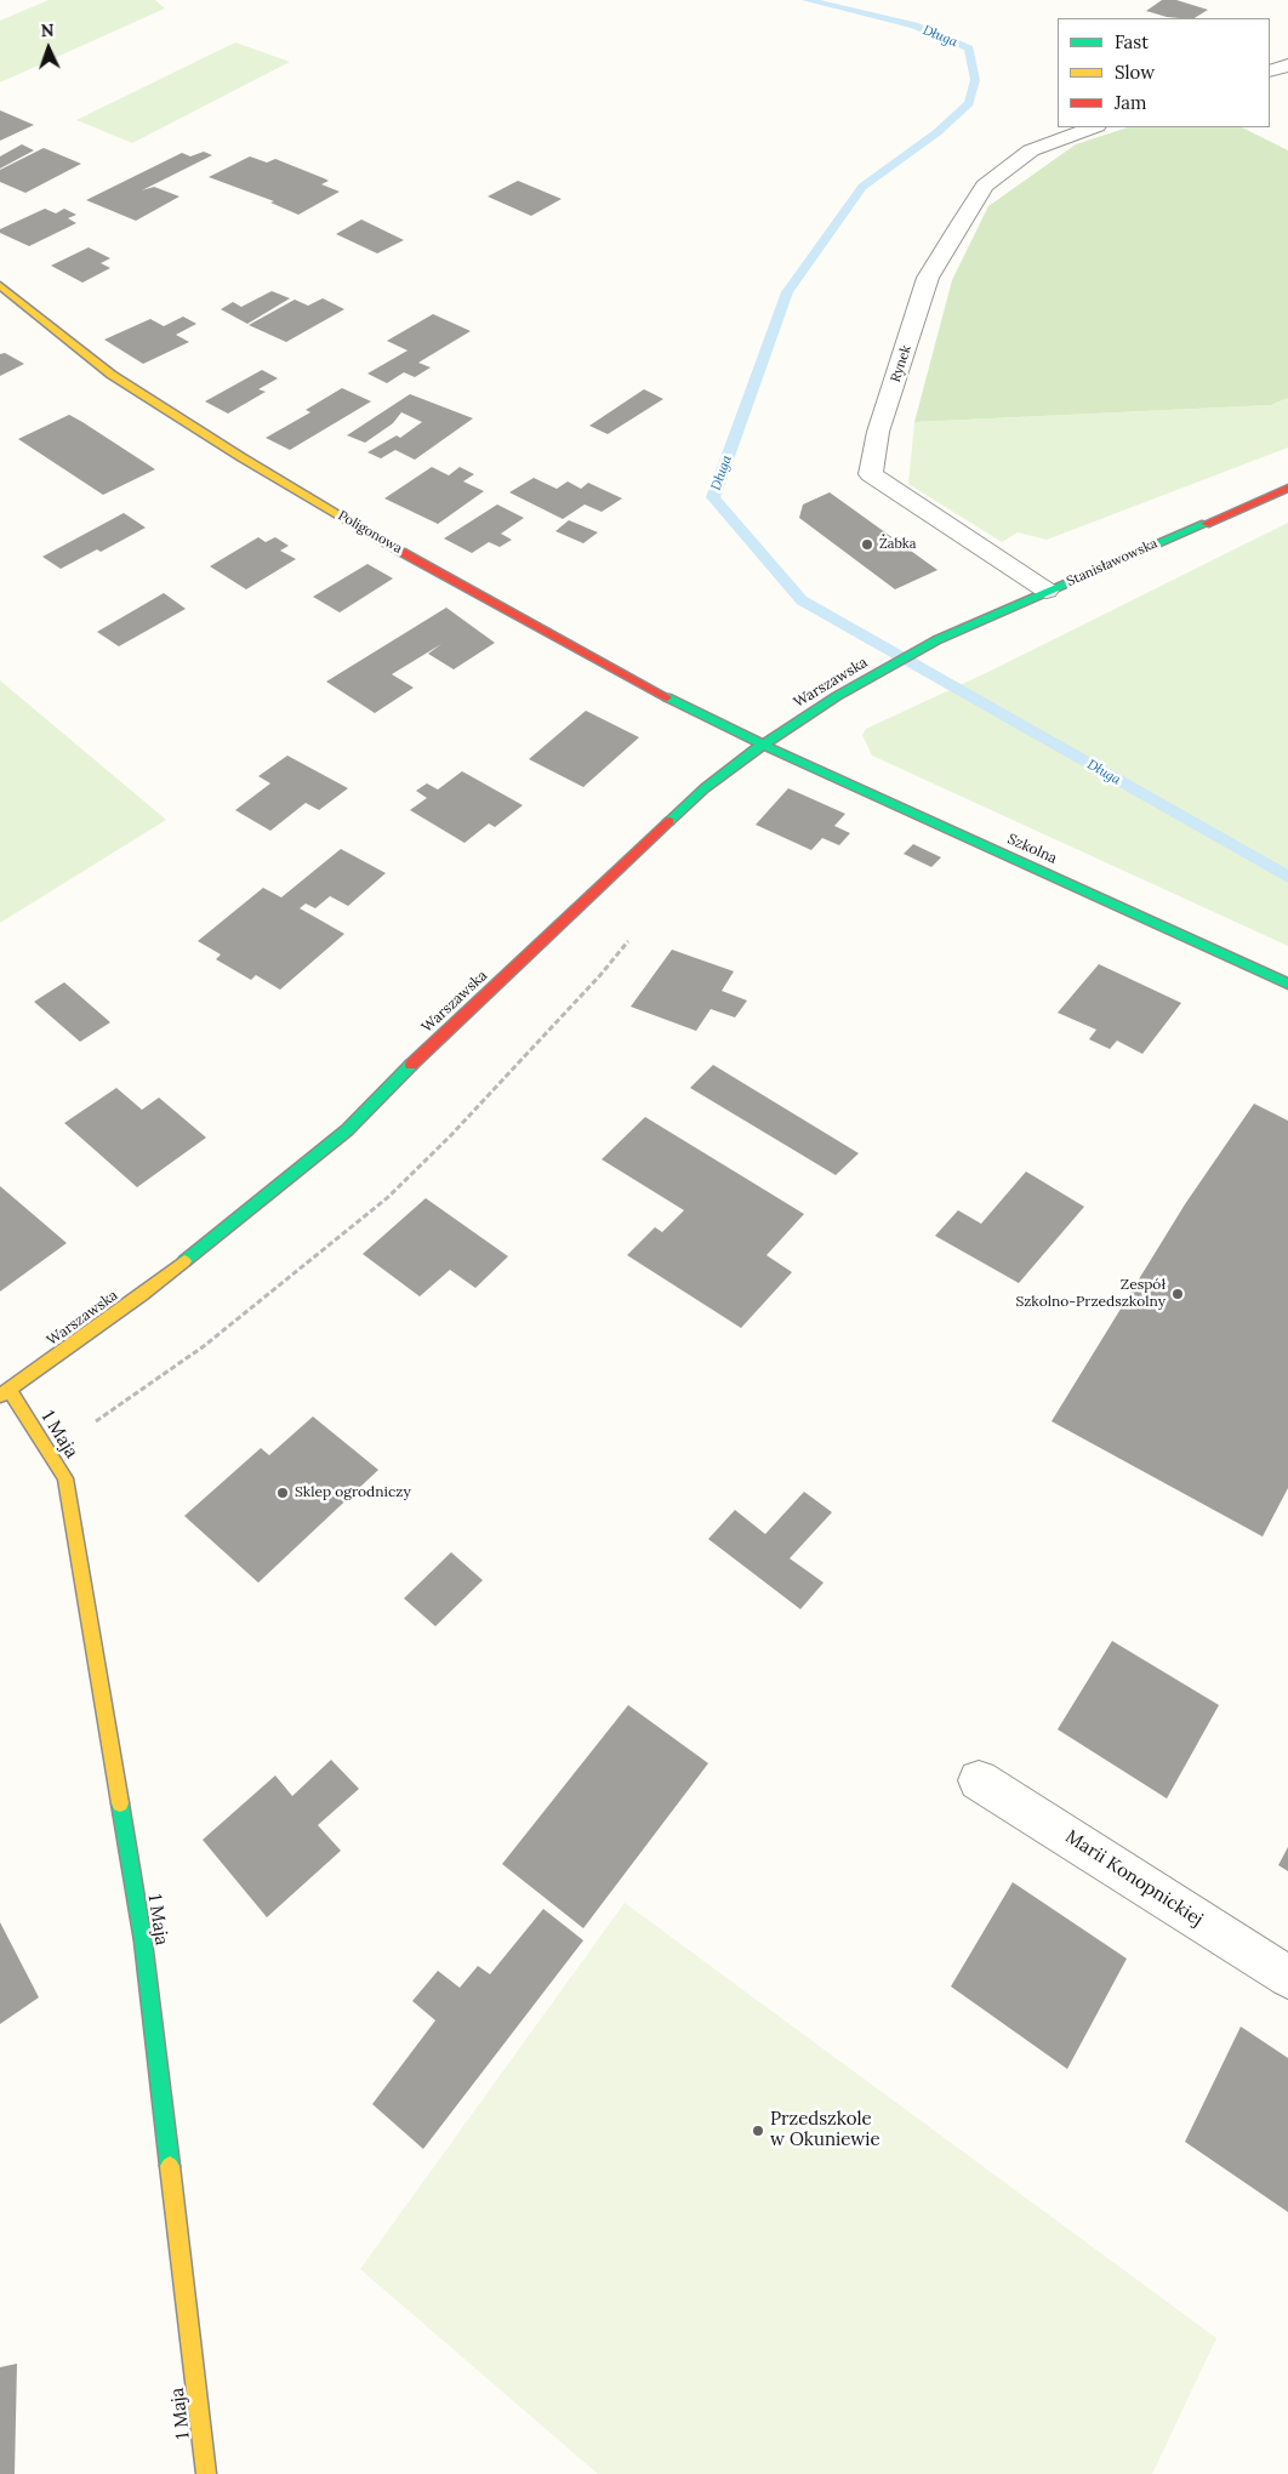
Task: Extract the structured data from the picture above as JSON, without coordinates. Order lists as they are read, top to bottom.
{
  "streets": {
    "street": [
      "Rynek",
      "Poligonowa",
      "Stanisławowska",
      "Warszawska",
      "Szkolna",
      "1 Maja",
      "Marii Konopnickiej"
    ]
  },
  "crossings": [
    ["Rynek", "Stanisławowska"],
    ["Poligonowa", "Warszawska"],
    ["Poligonowa", "Szkolna"],
    ["Stanisławowska", "Warszawska"],
    ["Warszawska", "Szkolna"],
    ["Warszawska", "1 Maja"]
  ],
  "water": ["Długa"],
  "places": [
    "Żabka",
    "Zespół Szkolno-Przedszkolny",
    "Sklep ogrodniczy",
    "Przedszkole w Okuniewie"
  ],
  "legend": ["Fast", "Slow", "Jam"],
  "north": "top"
}
